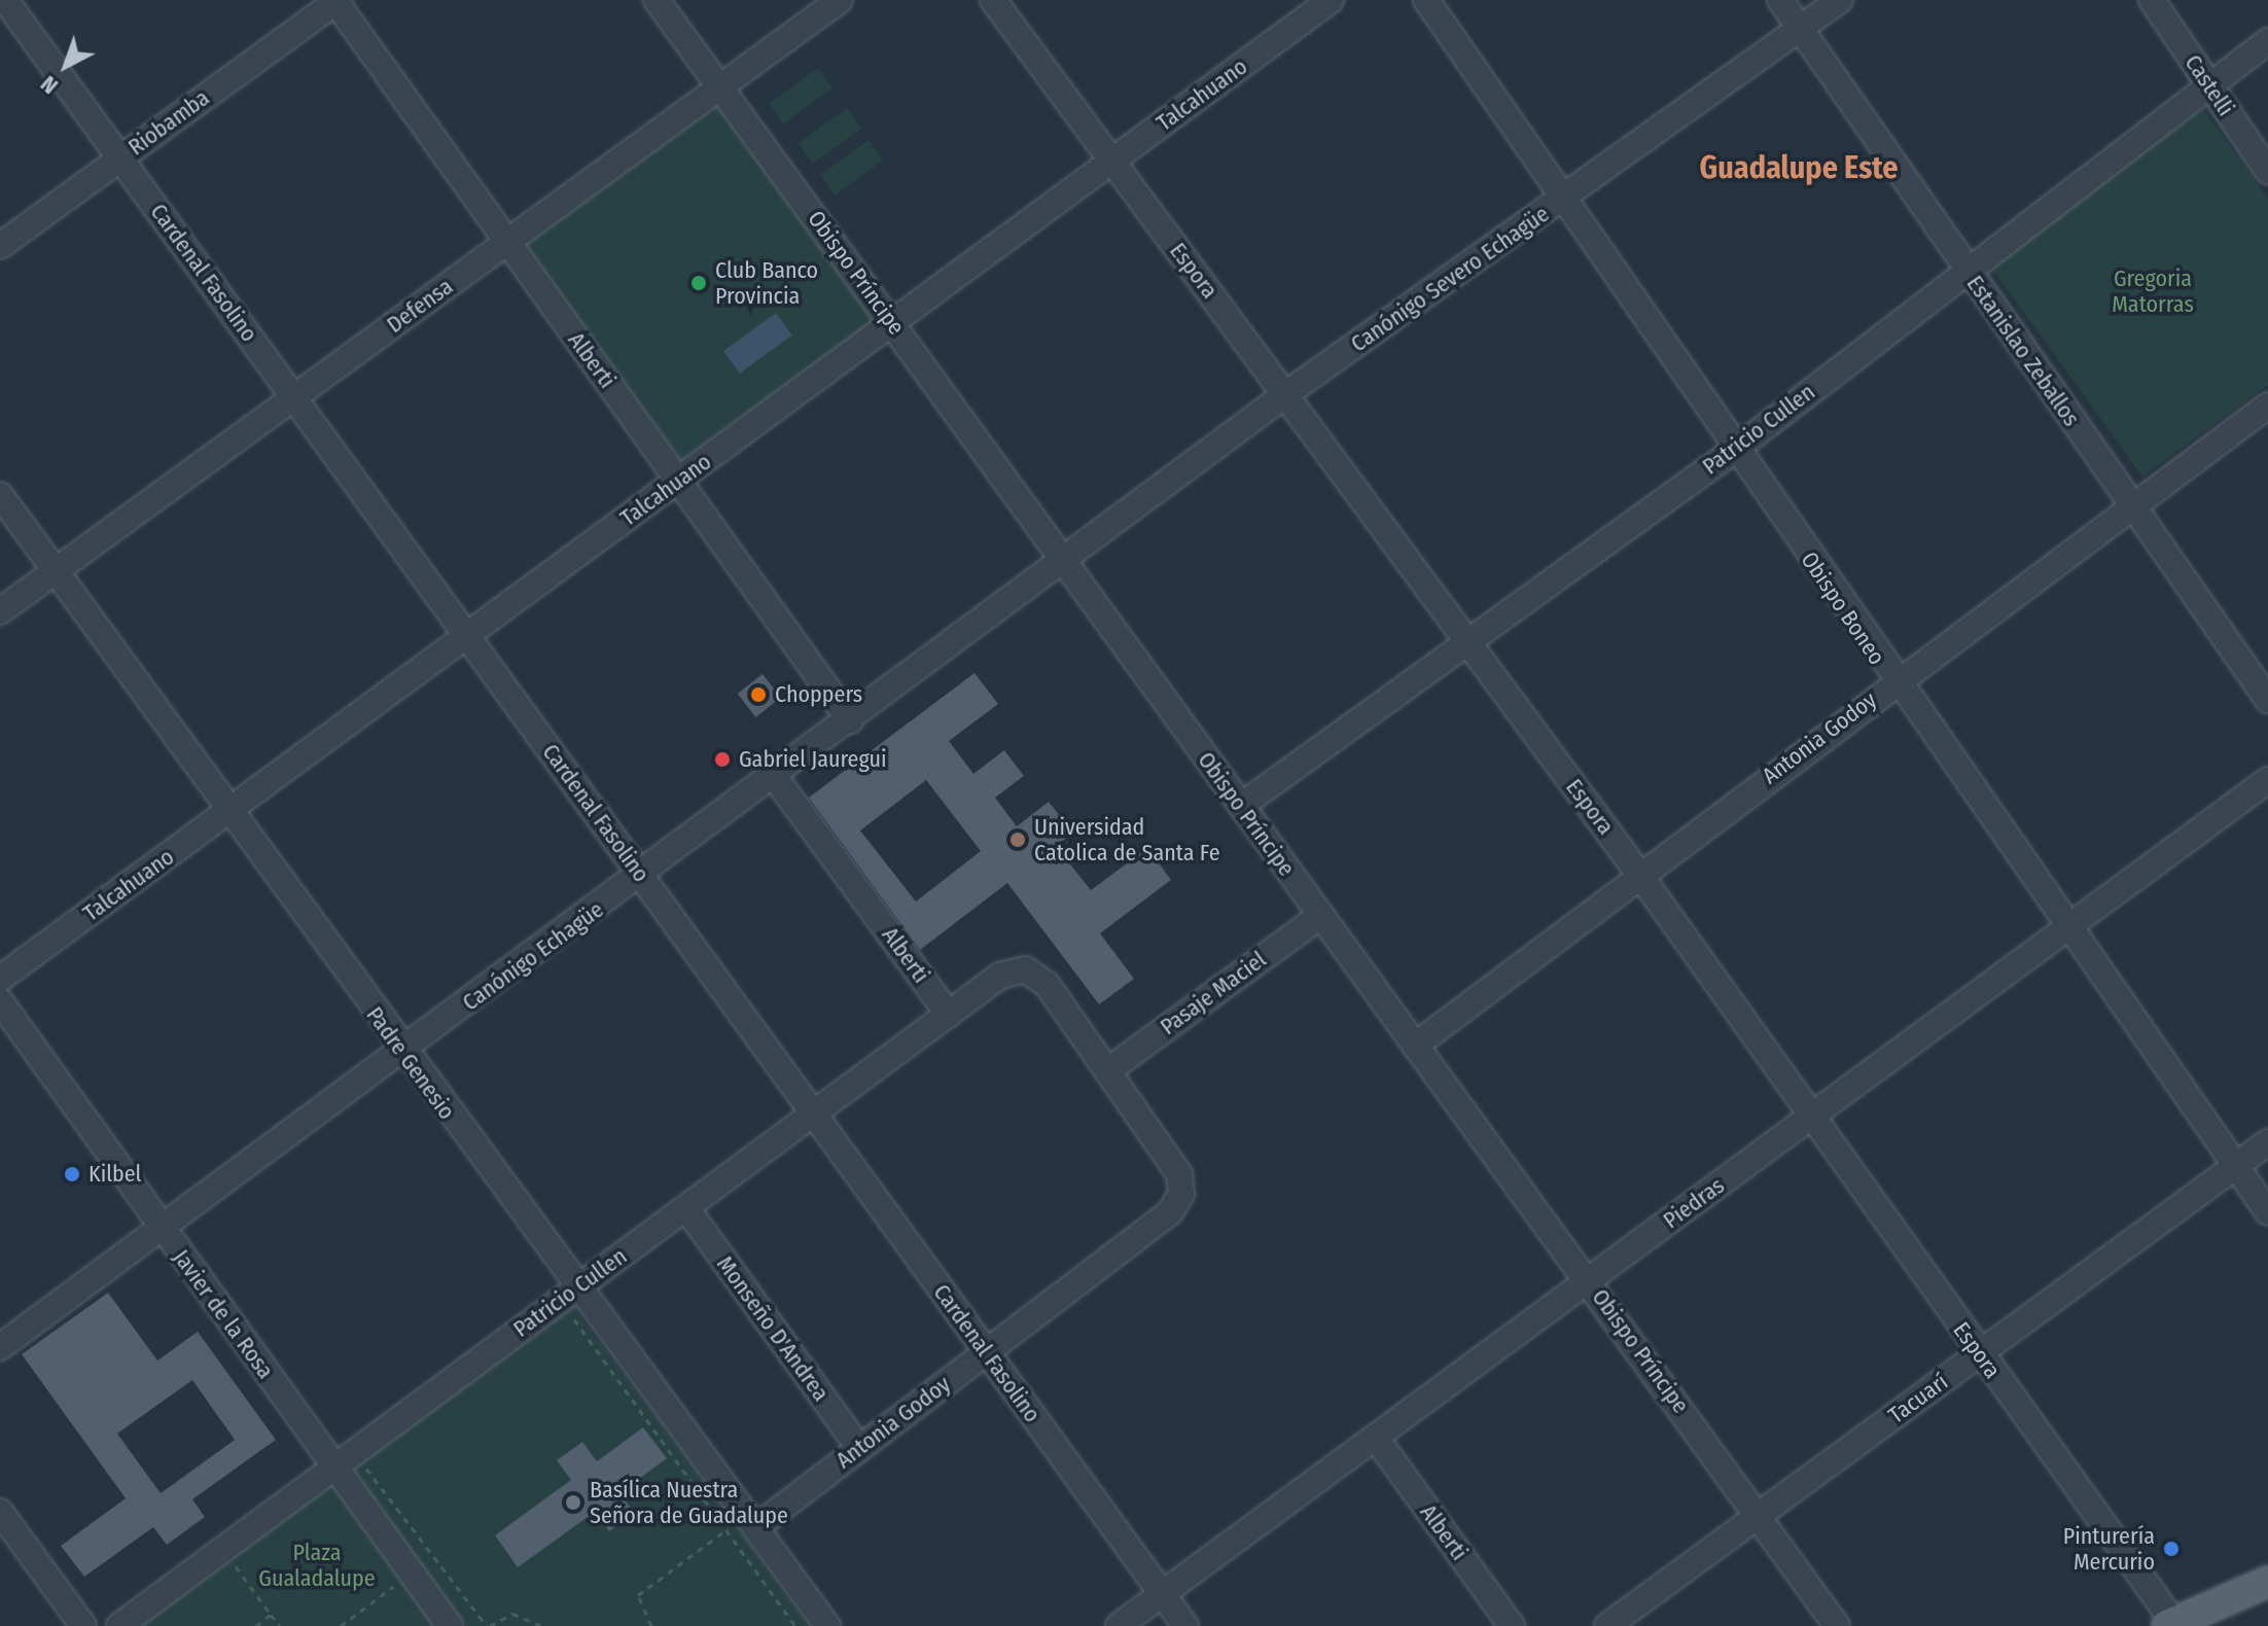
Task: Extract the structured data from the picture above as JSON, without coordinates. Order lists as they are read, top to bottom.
{
  "streets": {
    "street": [
      "Castelli",
      "Talcahuano",
      "Riobamba",
      "Espora",
      "Cardenal Fasolino",
      "Obispo Príncipe",
      "Canónigo Severo Echagüe",
      "Defensa",
      "Estanislao Zeballos",
      "Alberti",
      "Patricio Cullen",
      "Obispo Boneo",
      "Antonia Godoy",
      "Canónigo Echagüe",
      "Pasaje Maciel",
      "Padre Genesio",
      "Piedras",
      "Javier de la Rosa",
      "Monseño D'Andrea",
      "Tacuarí"
    ]
  },
  "crossings": [
    ["Castelli", "Patricio Cullen"],
    ["Talcahuano", "Espora"],
    ["Talcahuano", "Cardenal Fasolino"],
    ["Talcahuano", "Obispo Príncipe"],
    ["Talcahuano", "Alberti"],
    ["Talcahuano", "Padre Genesio"],
    ["Riobamba", "Cardenal Fasolino"],
    ["Riobamba", "Alberti"],
    ["Espora", "Canónigo Severo Echagüe"],
    ["Espora", "Patricio Cullen"],
    ["Espora", "Antonia Godoy"],
    ["Espora", "Piedras"],
    ["Espora", "Tacuarí"],
    ["Cardenal Fasolino", "Defensa"],
    ["Cardenal Fasolino", "Patricio Cullen"],
    ["Cardenal Fasolino", "Antonia Godoy"],
    ["Cardenal Fasolino", "Canónigo Echagüe"],
    ["Cardenal Fasolino", "Piedras"],
    ["Obispo Príncipe", "Canónigo Severo Echagüe"],
    ["Obispo Príncipe", "Defensa"],
    ["Obispo Príncipe", "Patricio Cullen"],
    ["Obispo Príncipe", "Antonia Godoy"],
    ["Obispo Príncipe", "Canónigo Echagüe"],
    ["Obispo Príncipe", "Pasaje Maciel"],
    ["Obispo Príncipe", "Piedras"],
    ["Obispo Príncipe", "Tacuarí"],
    ["Canónigo Severo Echagüe", "Estanislao Zeballos"],
    ["Canónigo Severo Echagüe", "Obispo Boneo"],
    ["Canónigo Severo Echagüe", "Canónigo Echagüe"],
    ["Defensa", "Alberti"],
    ["Defensa", "Padre Genesio"],
    ["Estanislao Zeballos", "Patricio Cullen"],
    ["Estanislao Zeballos", "Antonia Godoy"],
    ["Alberti", "Patricio Cullen"],
    ["Alberti", "Canónigo Echagüe"],
    ["Alberti", "Piedras"],
    ["Patricio Cullen", "Obispo Boneo"],
    ["Patricio Cullen", "Antonia Godoy"],
    ["Patricio Cullen", "Pasaje Maciel"],
    ["Patricio Cullen", "Padre Genesio"],
    ["Patricio Cullen", "Javier de la Rosa"],
    ["Patricio Cullen", "Monseño D'Andrea"],
    ["Obispo Boneo", "Antonia Godoy"],
    ["Obispo Boneo", "Piedras"],
    ["Obispo Boneo", "Tacuarí"],
    ["Antonia Godoy", "Pasaje Maciel"],
    ["Antonia Godoy", "Padre Genesio"],
    ["Antonia Godoy", "Monseño D'Andrea"],
    ["Canónigo Echagüe", "Padre Genesio"],
    ["Canónigo Echagüe", "Javier de la Rosa"]
  ],
  "districts": ["Guadalupe Este"],
  "parks": ["Gregoria Matorras", "Plaza Gualadalupe"],
  "places": [
    "Club Banco Provincia",
    "Choppers",
    "Gabriel Jauregui",
    "Universidad Catolica de Santa Fe",
    "Kilbel",
    "Basílica Nuestra Señora de Guadalupe",
    "Pinturería Mercurio"
  ],
  "north": "bottom left"
}
